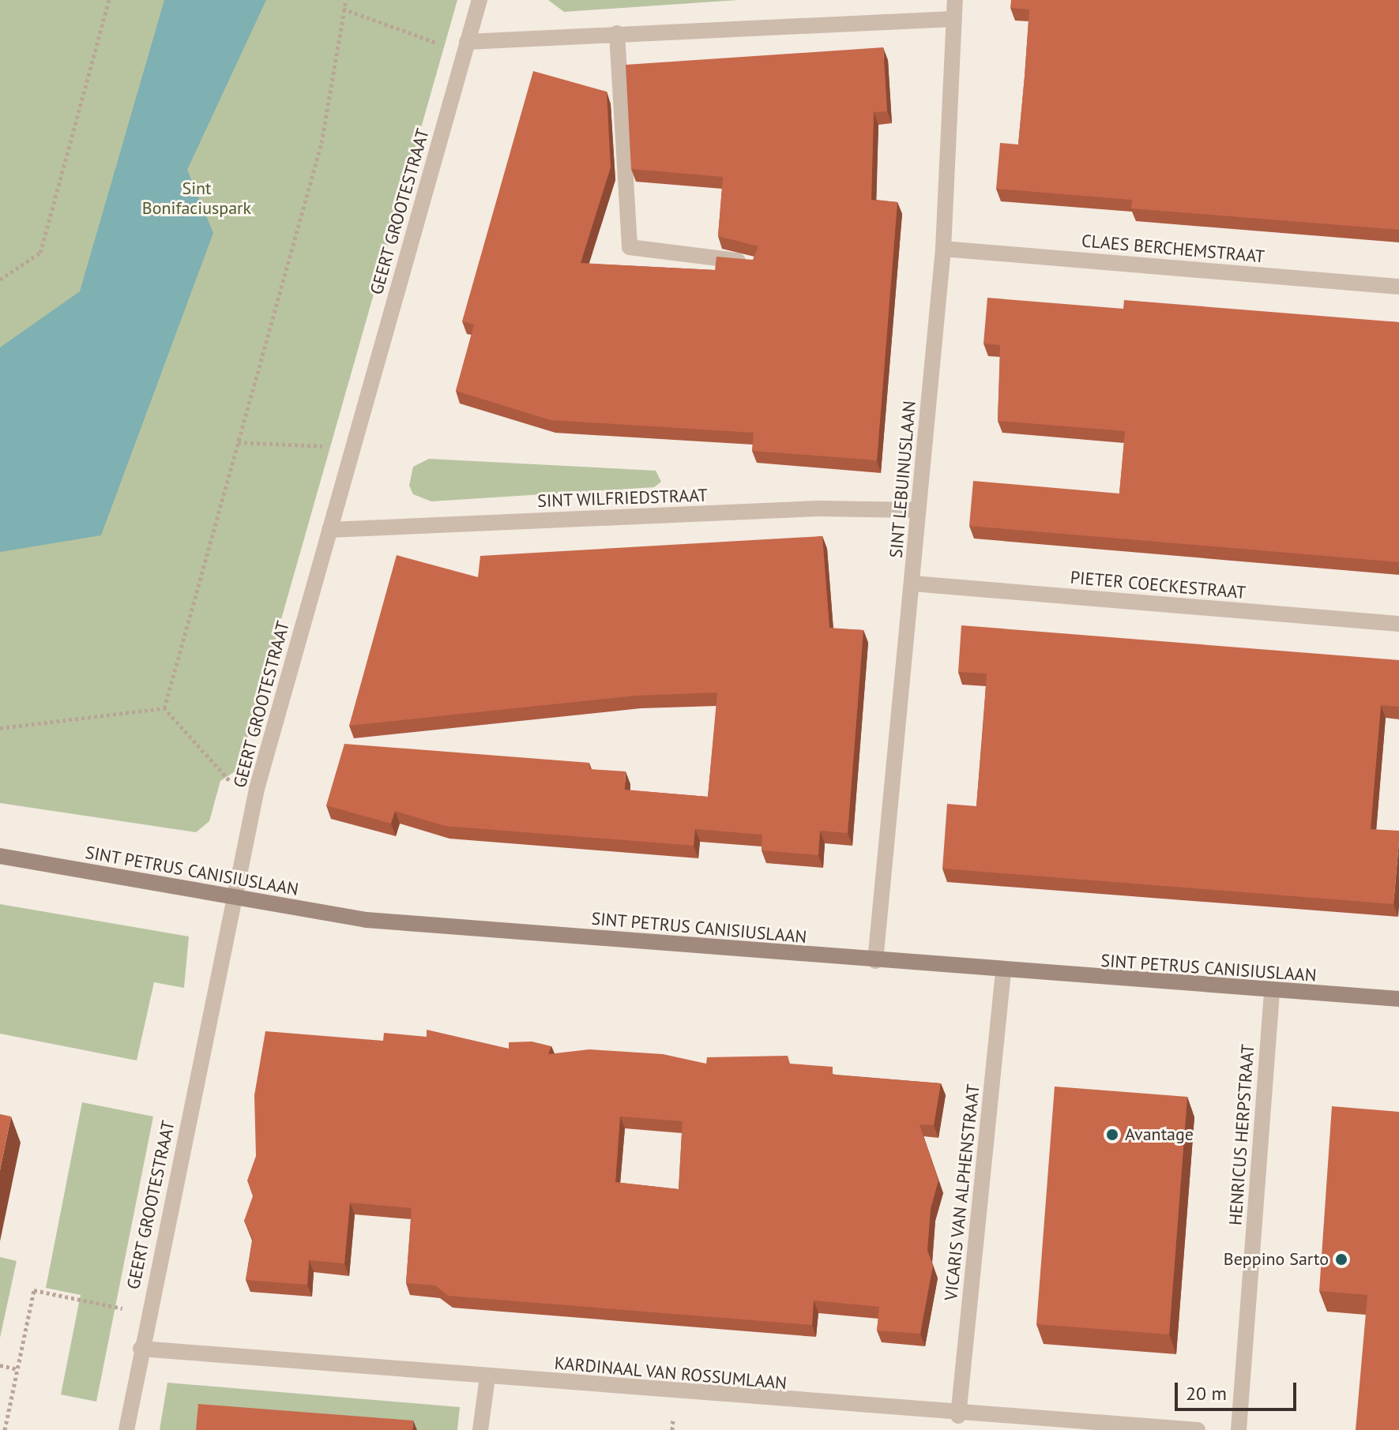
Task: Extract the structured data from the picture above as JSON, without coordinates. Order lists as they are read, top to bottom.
{
  "streets": {
    "main road": ["SINT PETRUS CANISIUSLAAN"],
    "street": [
      "GEERT GROOTESTRAAT",
      "CLAES BERCHEMSTRAAT",
      "SINT LEBUINUSLAAN",
      "SINT WILFRIEDSTRAAT",
      "PIETER COECKESTRAAT",
      "HENRICUS HERPSTRAAT",
      "VICARIS VAN ALPHENSTRAAT",
      "KARDINAAL VAN ROSSUMLAAN"
    ]
  },
  "crossings": [
    ["GEERT GROOTESTRAAT", "SINT WILFRIEDSTRAAT"],
    ["GEERT GROOTESTRAAT", "SINT PETRUS CANISIUSLAAN"],
    ["GEERT GROOTESTRAAT", "KARDINAAL VAN ROSSUMLAAN"],
    ["CLAES BERCHEMSTRAAT", "SINT LEBUINUSLAAN"],
    ["SINT LEBUINUSLAAN", "SINT WILFRIEDSTRAAT"],
    ["SINT LEBUINUSLAAN", "PIETER COECKESTRAAT"],
    ["SINT LEBUINUSLAAN", "SINT PETRUS CANISIUSLAAN"],
    ["SINT PETRUS CANISIUSLAAN", "HENRICUS HERPSTRAAT"],
    ["SINT PETRUS CANISIUSLAAN", "VICARIS VAN ALPHENSTRAAT"],
    ["VICARIS VAN ALPHENSTRAAT", "KARDINAAL VAN ROSSUMLAAN"]
  ],
  "parks": ["Sint Bonifaciuspark"],
  "places": ["Avantage", "Beppino Sarto"],
  "scale_bar": "20 m"
}
